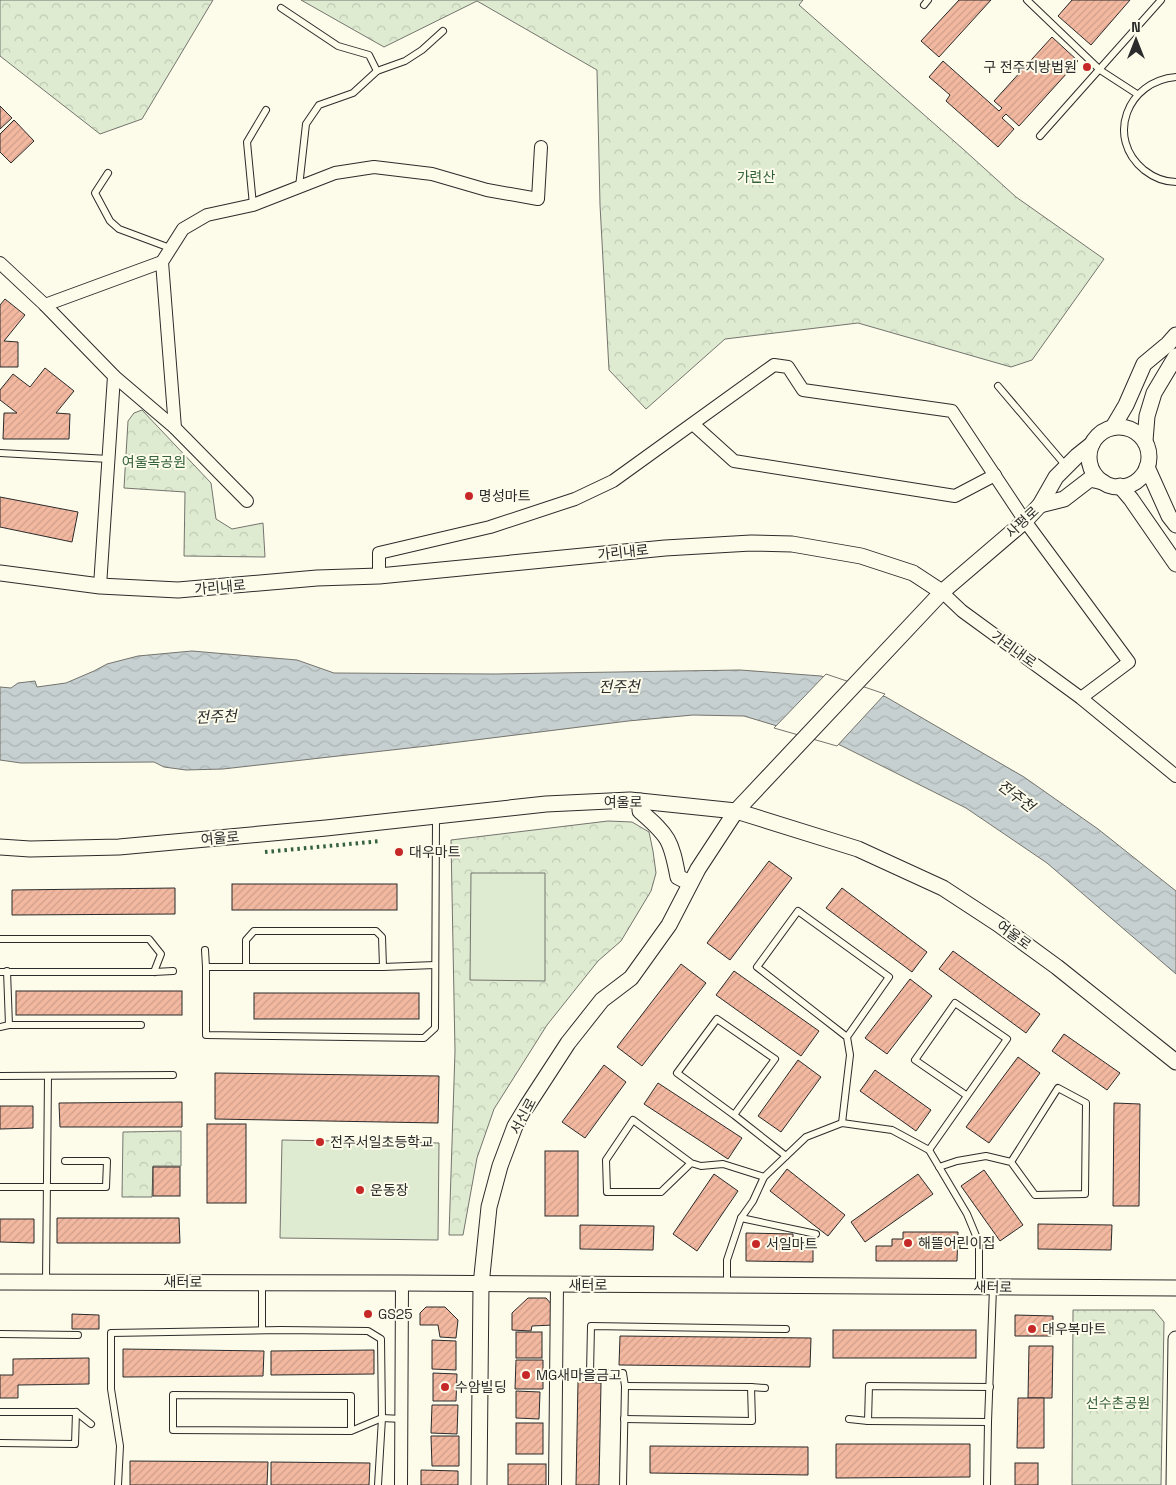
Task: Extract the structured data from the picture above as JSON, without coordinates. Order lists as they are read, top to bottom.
{
  "streets": {
    "street": [
      "사평로",
      "가리내로",
      "여울로",
      "서신로",
      "새터로"
    ]
  },
  "crossings": [
    ["사평로", "가리내로"],
    ["사평로", "서신로"],
    ["여울로", "서신로"],
    ["서신로", "새터로"]
  ],
  "water": ["전주천"],
  "parks": ["가련산", "여울목공원", "선수촌공원"],
  "places": [
    "구 전주지방법원",
    "명성마트",
    "대우마트",
    "전주서일초등학교",
    "운동장",
    "해뜰어린이집",
    "서일마트",
    "GS25",
    "대우복마트",
    "MG새마을금고",
    "수암빌딩"
  ],
  "north": "top"
}
